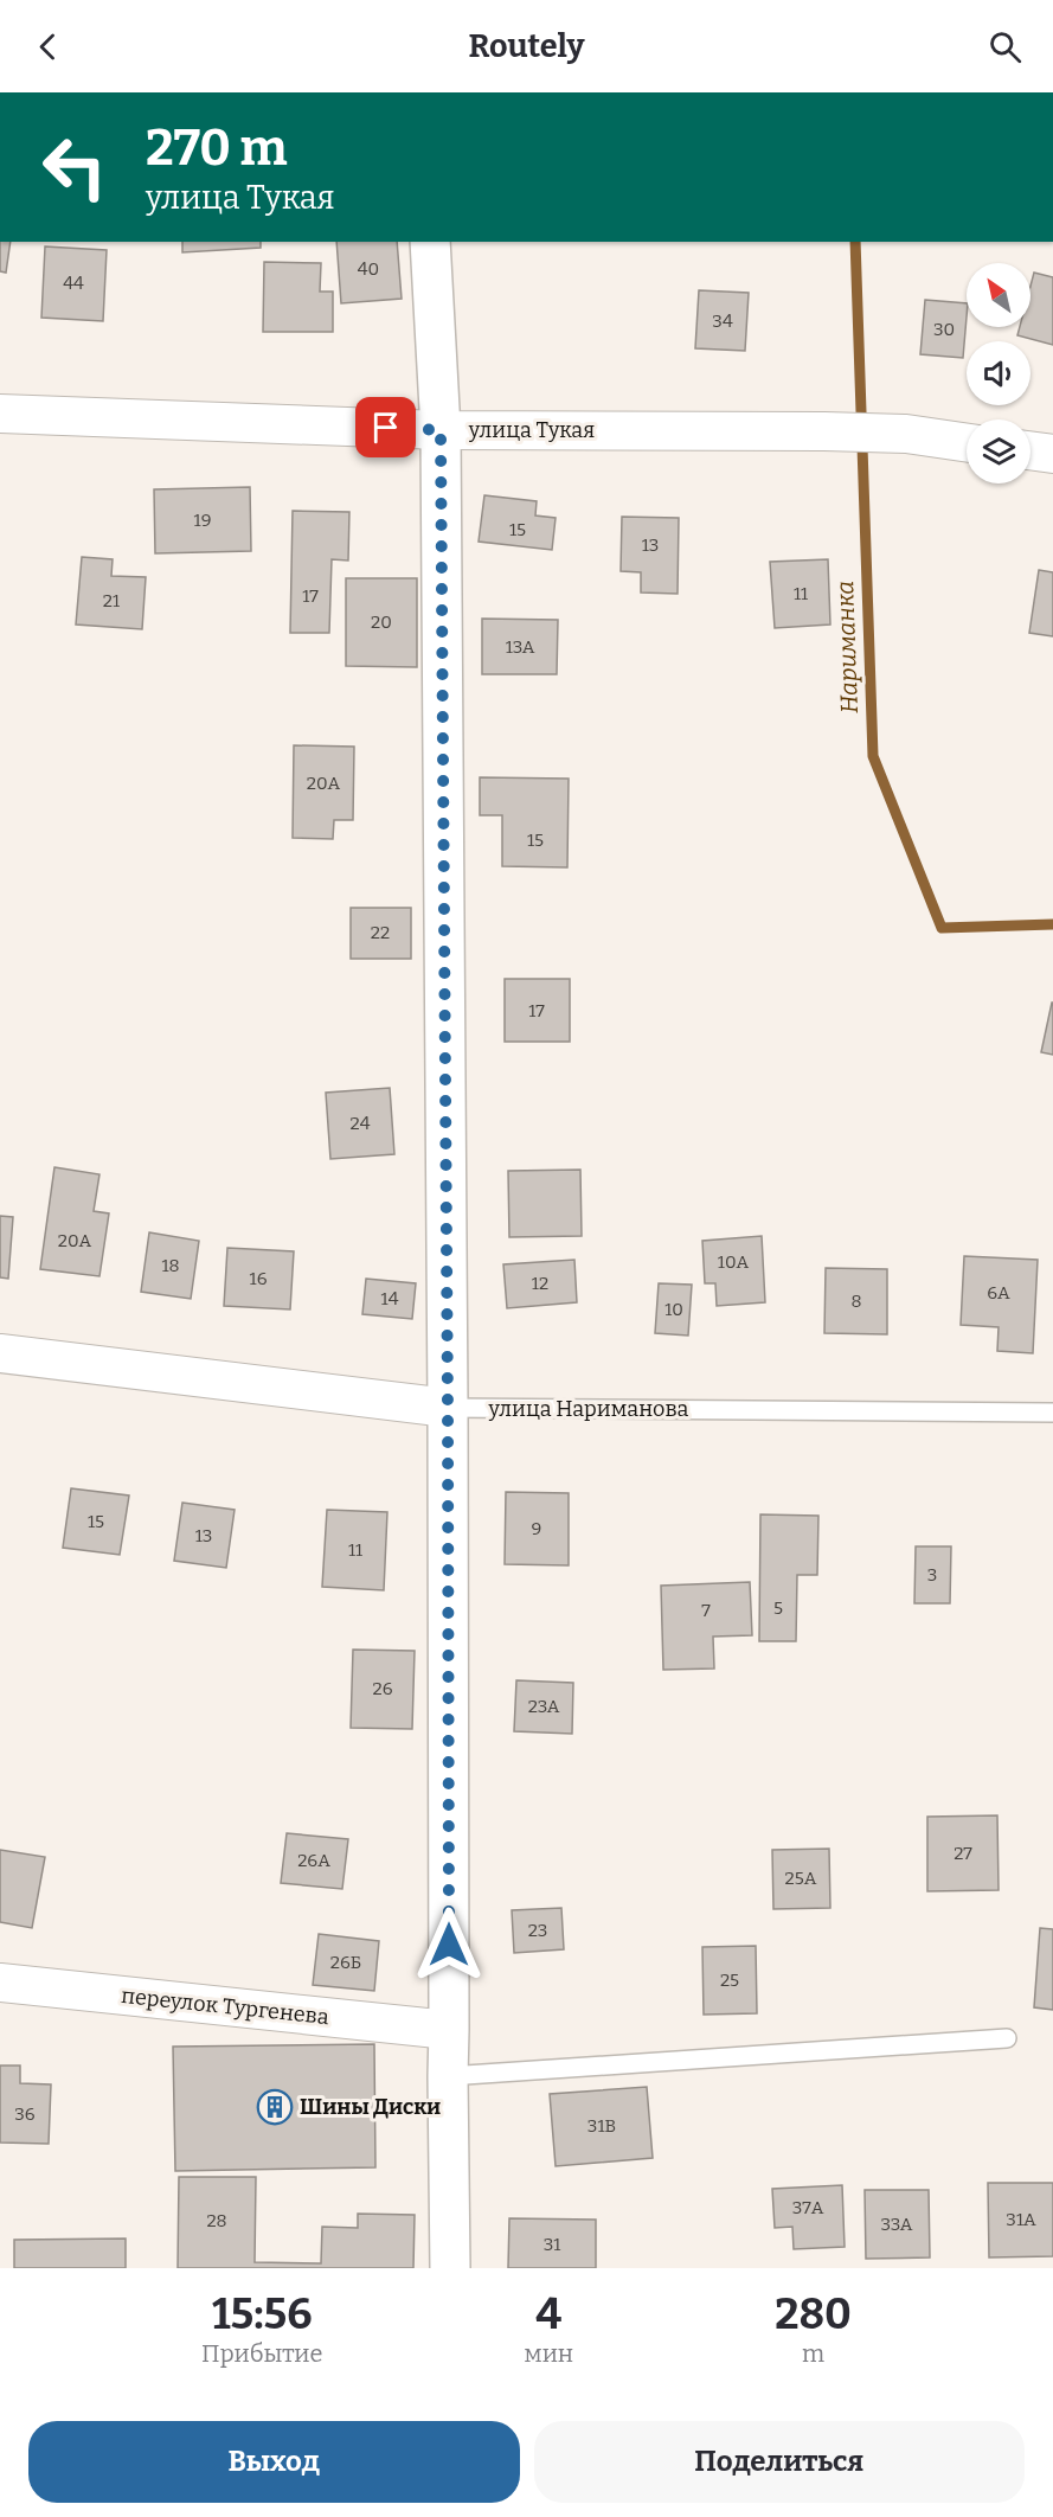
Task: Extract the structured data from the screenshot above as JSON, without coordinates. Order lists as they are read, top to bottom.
{
  "streets": {
    "street": ["улица Тукая", "улица Нариманова", "переулок Тургенева"]
  },
  "water": ["Нариманка"],
  "places": {
    "building": ["Шины Диски"]
  },
  "house_numbers": [
    "40",
    "44",
    "34",
    "30",
    "19",
    "15",
    "13",
    "11",
    "17",
    "21",
    "20",
    "13А",
    "20А",
    "15",
    "22",
    "17",
    "24",
    "20А",
    "10А",
    "18",
    "16",
    "12",
    "6А",
    "14",
    "8",
    "10",
    "15",
    "9",
    "13",
    "11",
    "3",
    "5",
    "7",
    "26",
    "23А",
    "27",
    "26А",
    "25А",
    "23",
    "26Б",
    "25",
    "36",
    "31В",
    "37А",
    "31А",
    "28",
    "33А",
    "31"
  ],
  "north": "top left",
  "page": {
    "header": "Routely",
    "turn": ["270 m", "улица Тукая"],
    "eta": [
      "15:56",
      "Прибытие",
      "4",
      "мин",
      "280",
      "m"
    ],
    "buttons": ["Выход", "Поделиться"]
  }
}
